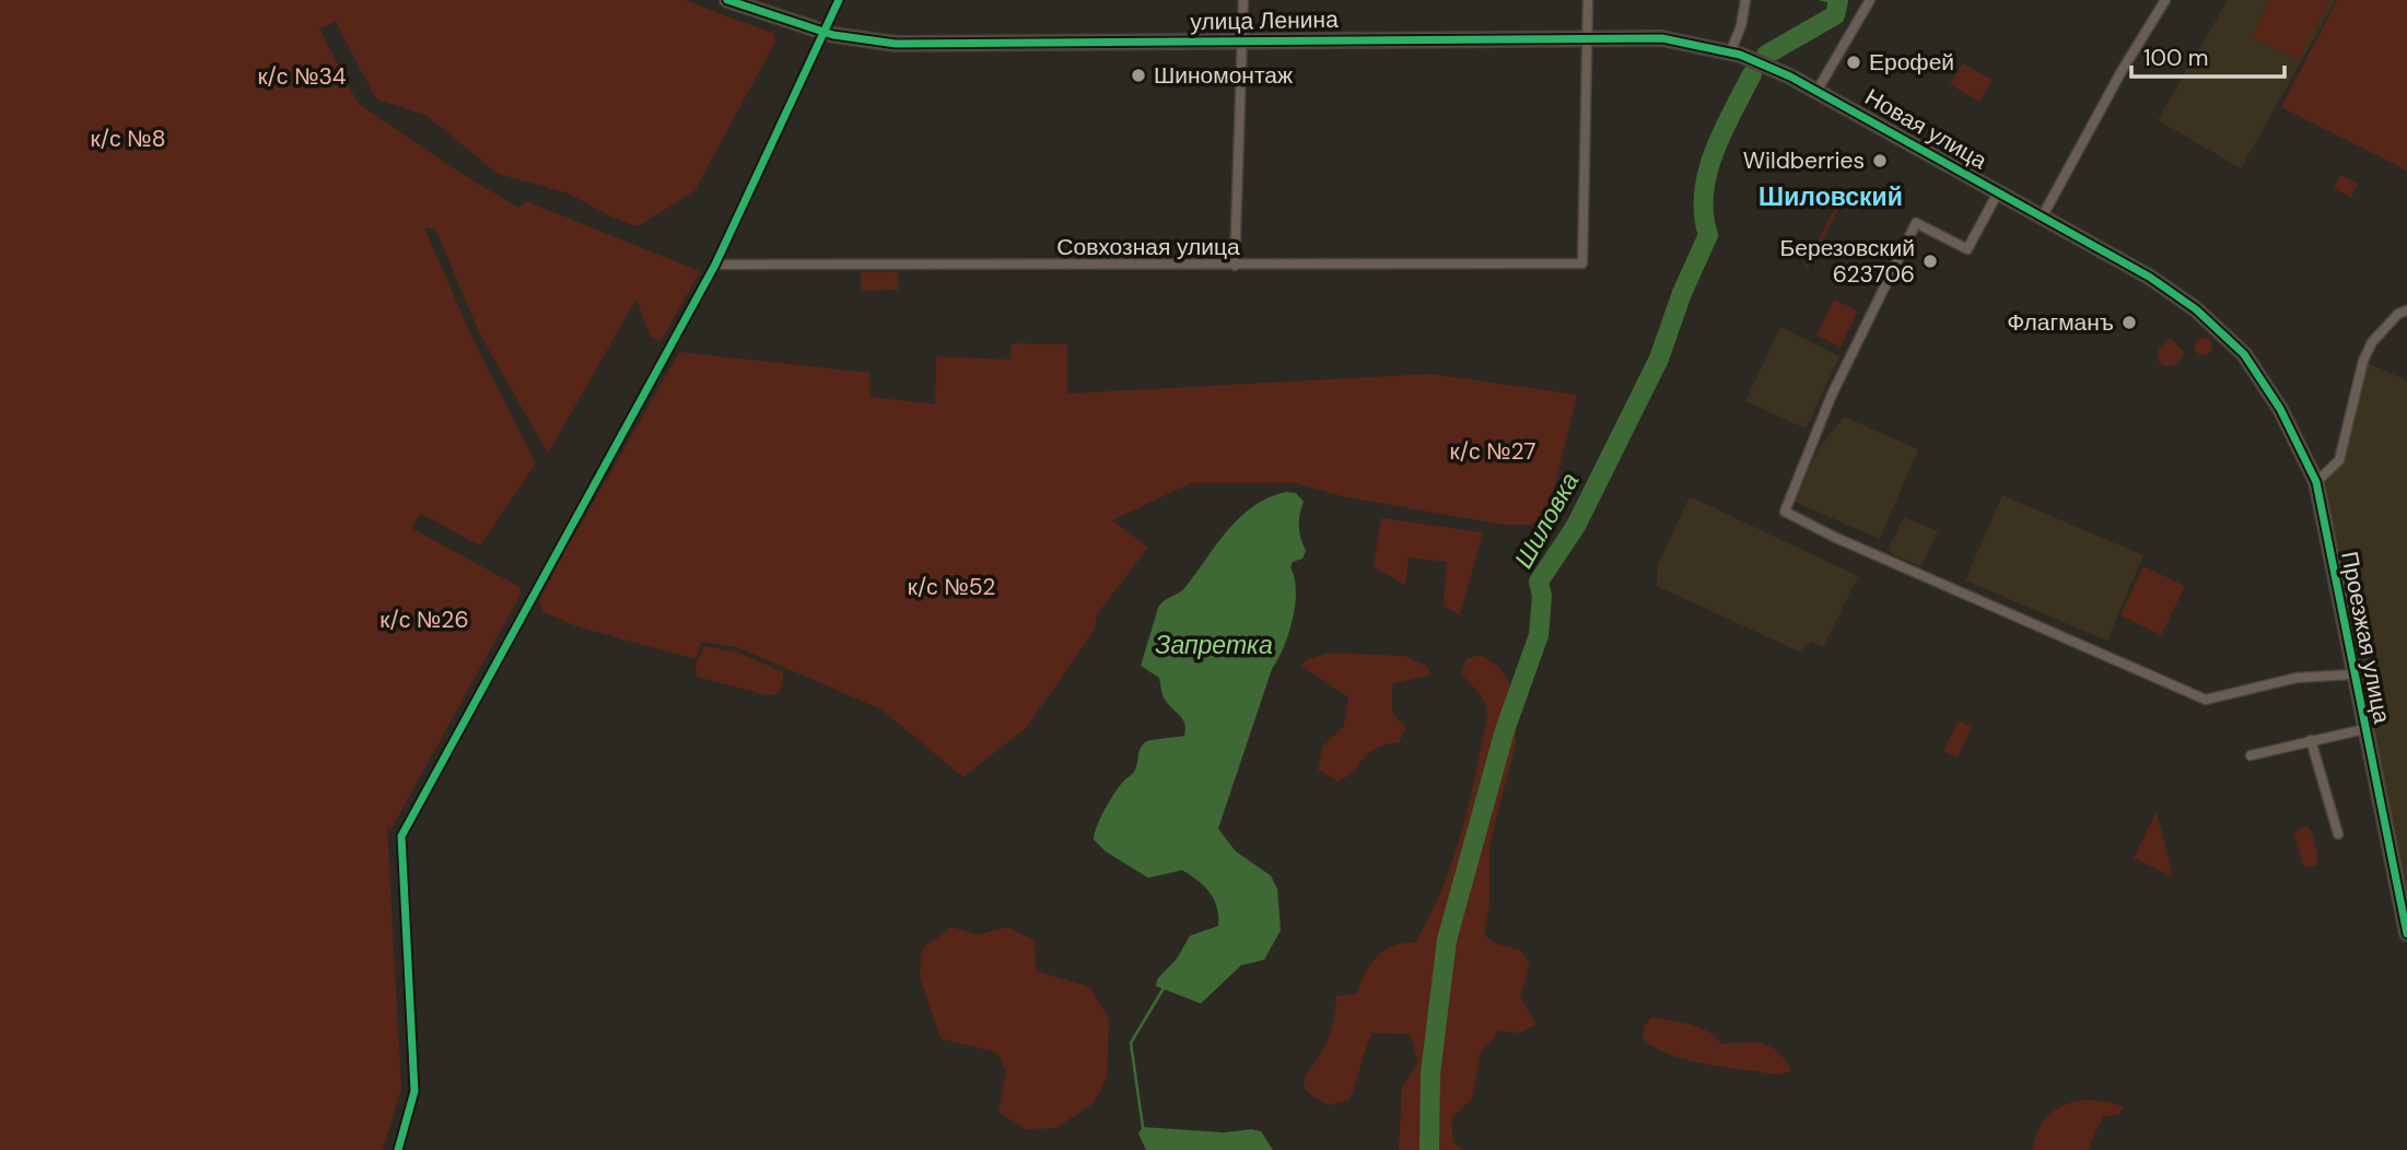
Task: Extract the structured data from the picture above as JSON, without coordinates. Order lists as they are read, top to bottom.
{
  "streets": {
    "street": [
      "улица Ленина",
      "Новая улица",
      "Совхозная улица",
      "Проезжая улица"
    ]
  },
  "crossings": [
    ["улица Ленина", "Новая улица"],
    ["улица Ленина", "Совхозная улица"],
    ["Новая улица", "Проезжая улица"]
  ],
  "districts": ["Шиловский"],
  "water": ["Шиловка", "Запретка"],
  "parks": [
    "к/с №34",
    "к/с №8",
    "к/с №27",
    "к/с №52",
    "к/с №26"
  ],
  "places": [
    "Ерофей",
    "Шиномонтаж",
    "Wildberries",
    "Березовский 623706",
    "Флагманъ"
  ],
  "scale_bar": "100 m"
}
